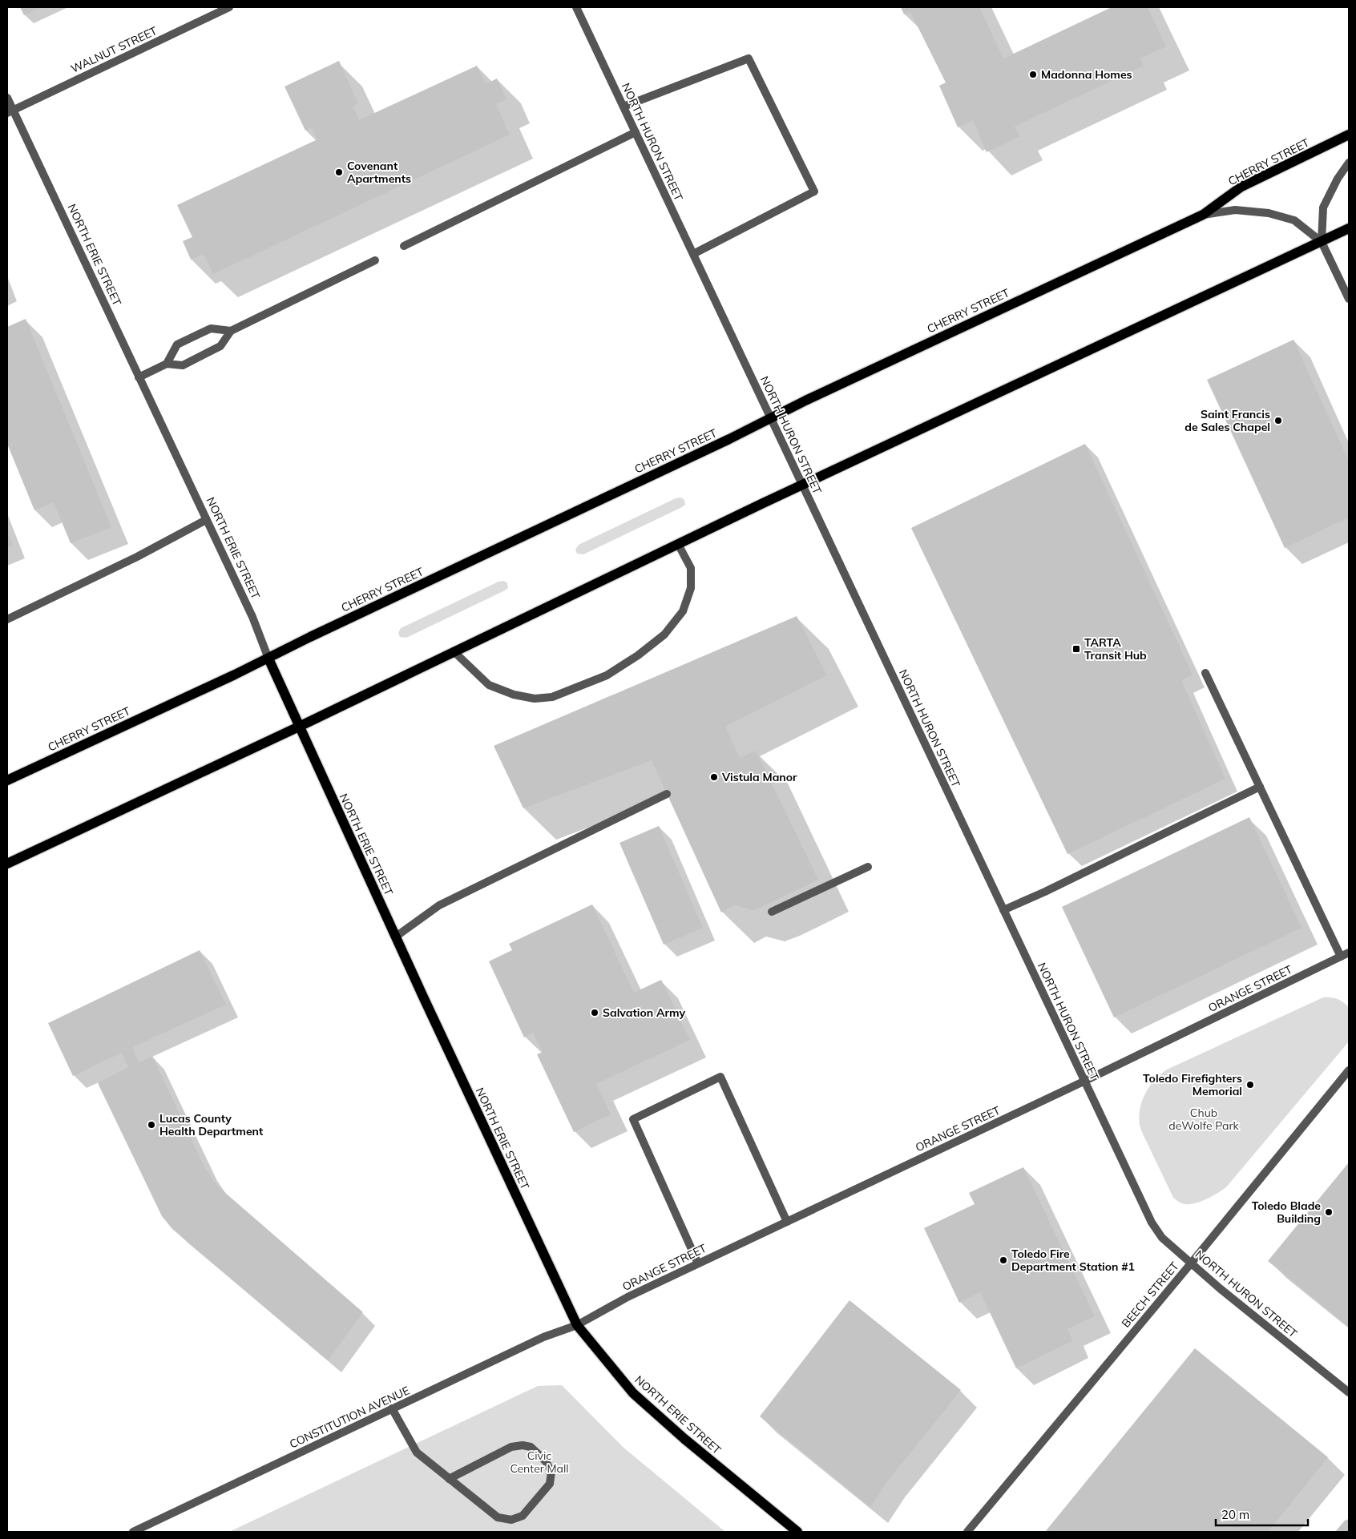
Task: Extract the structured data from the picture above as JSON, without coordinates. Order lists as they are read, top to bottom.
{
  "streets": {
    "main road": ["CHERRY STREET", "NORTH ERIE STREET"],
    "street": [
      "WALNUT STREET",
      "NORTH HURON STREET",
      "ORANGE STREET",
      "BEECH STREET",
      "CONSTITUTION AVENUE"
    ]
  },
  "crossings": [
    ["WALNUT STREET", "NORTH ERIE STREET"],
    ["NORTH HURON STREET", "CHERRY STREET"],
    ["NORTH HURON STREET", "ORANGE STREET"],
    ["NORTH HURON STREET", "BEECH STREET"],
    ["CHERRY STREET", "NORTH ERIE STREET"],
    ["NORTH ERIE STREET", "ORANGE STREET"],
    ["NORTH ERIE STREET", "CONSTITUTION AVENUE"],
    ["ORANGE STREET", "CONSTITUTION AVENUE"]
  ],
  "parks": ["Chub deWolfe Park", "Civic Center Mall"],
  "places": {
    "other": [
      "Madonna Homes",
      "Covenant Apartments",
      "Saint Francis de Sales Chapel",
      "Vistula Manor",
      "Salvation Army",
      "Toledo Firefighters Memorial",
      "Lucas County Health Department",
      "Toledo Blade Building",
      "Toledo Fire Department Station #1"
    ],
    "transit": ["TARTA Transit Hub"]
  },
  "scale_bar": "20 m"
}
